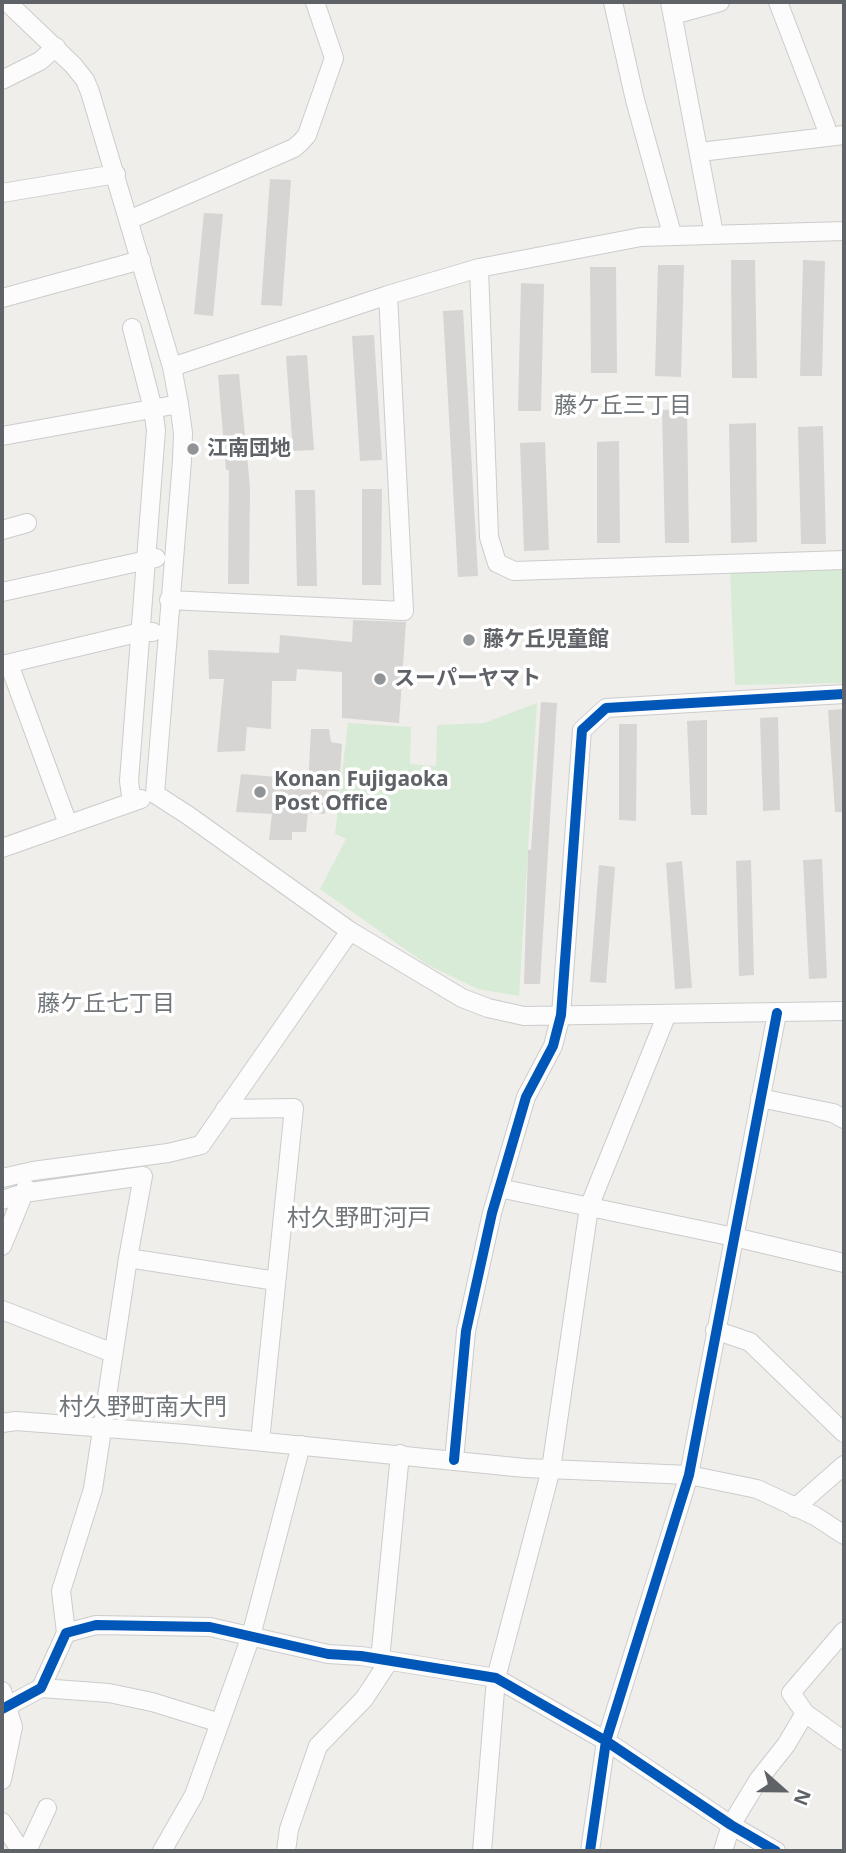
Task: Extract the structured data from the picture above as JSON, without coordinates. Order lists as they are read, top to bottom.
{
  "districts": [
    "藤ケ丘三丁目",
    "藤ケ丘七丁目",
    "村久野町河戸",
    "村久野町南大門"
  ],
  "places": [
    "江南団地",
    "藤ケ丘児童館",
    "スーパーヤマト",
    "Konan Fujigaoka Post Office"
  ],
  "north": "right"
}
